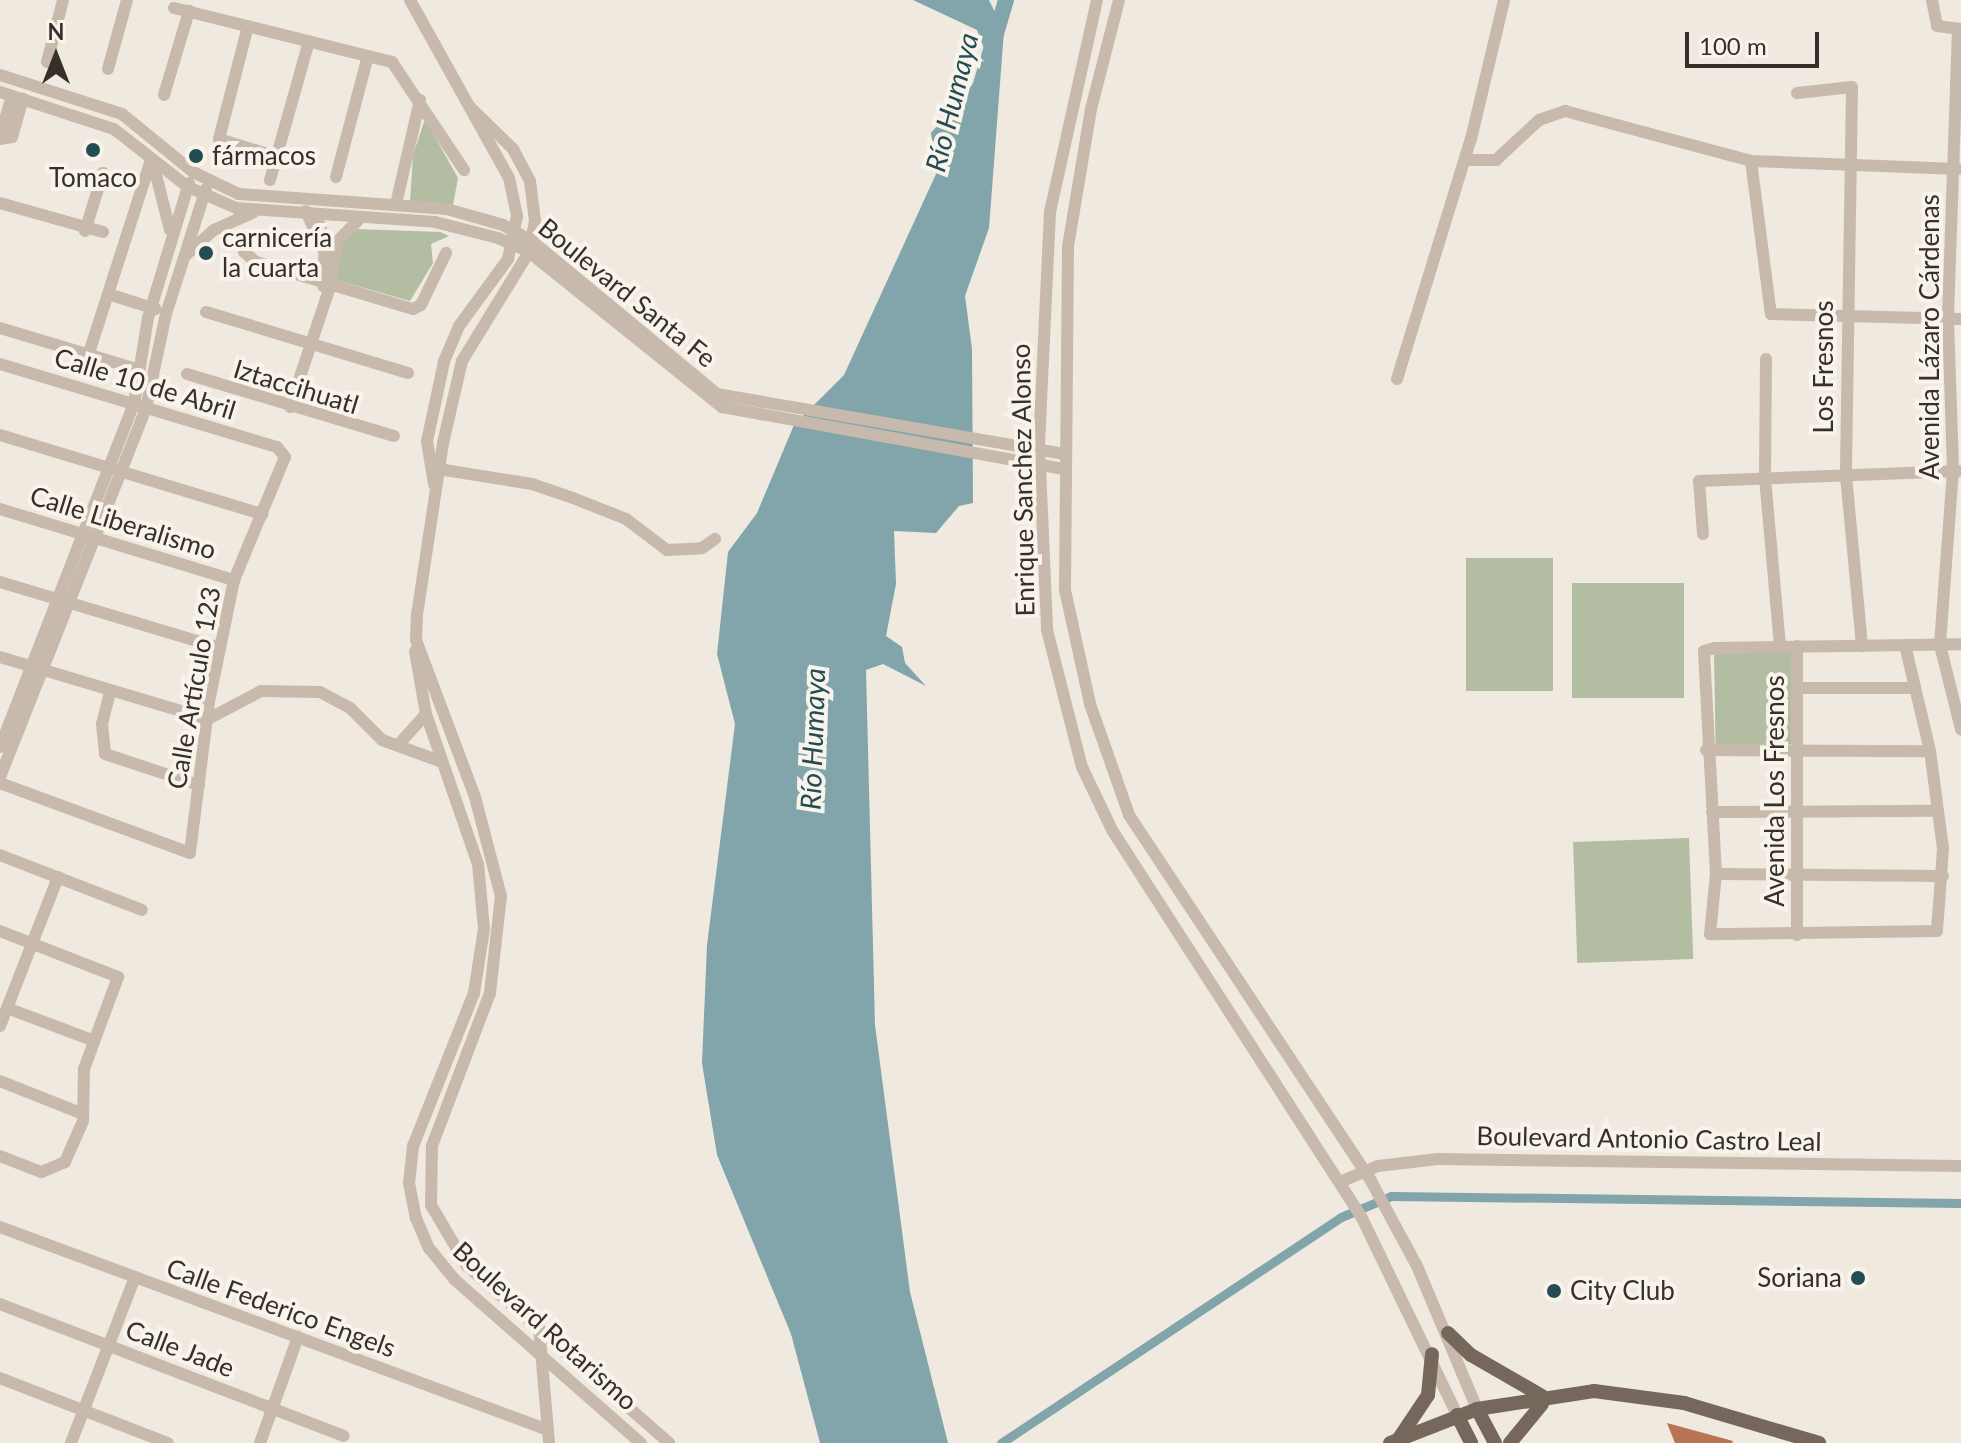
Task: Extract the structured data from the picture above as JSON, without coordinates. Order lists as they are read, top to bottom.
{
  "streets": {
    "street": [
      "Boulevard Santa Fe",
      "Avenida Lázaro Cárdenas",
      "Los Fresnos",
      "Calle 10 de Abril",
      "Iztaccihuatl",
      "Enrique Sanchez Alonso",
      "Calle Liberalismo",
      "Calle Artículo 123",
      "Avenida Los Fresnos",
      "Boulevard Antonio Castro Leal",
      "Calle Federico Engels",
      "Boulevard Rotarismo",
      "Calle Jade"
    ]
  },
  "crossings": [
    ["Boulevard Santa Fe", "Enrique Sanchez Alonso"],
    ["Calle 10 de Abril", "Calle Artículo 123"],
    ["Enrique Sanchez Alonso", "Boulevard Antonio Castro Leal"],
    ["Calle Liberalismo", "Calle Artículo 123"]
  ],
  "water": ["Río Humaya"],
  "places": [
    "Tomaco",
    "fármacos",
    "carnicería la cuarta",
    "Soriana",
    "City Club"
  ],
  "scale_bar": "100 m",
  "north": "top"
}
